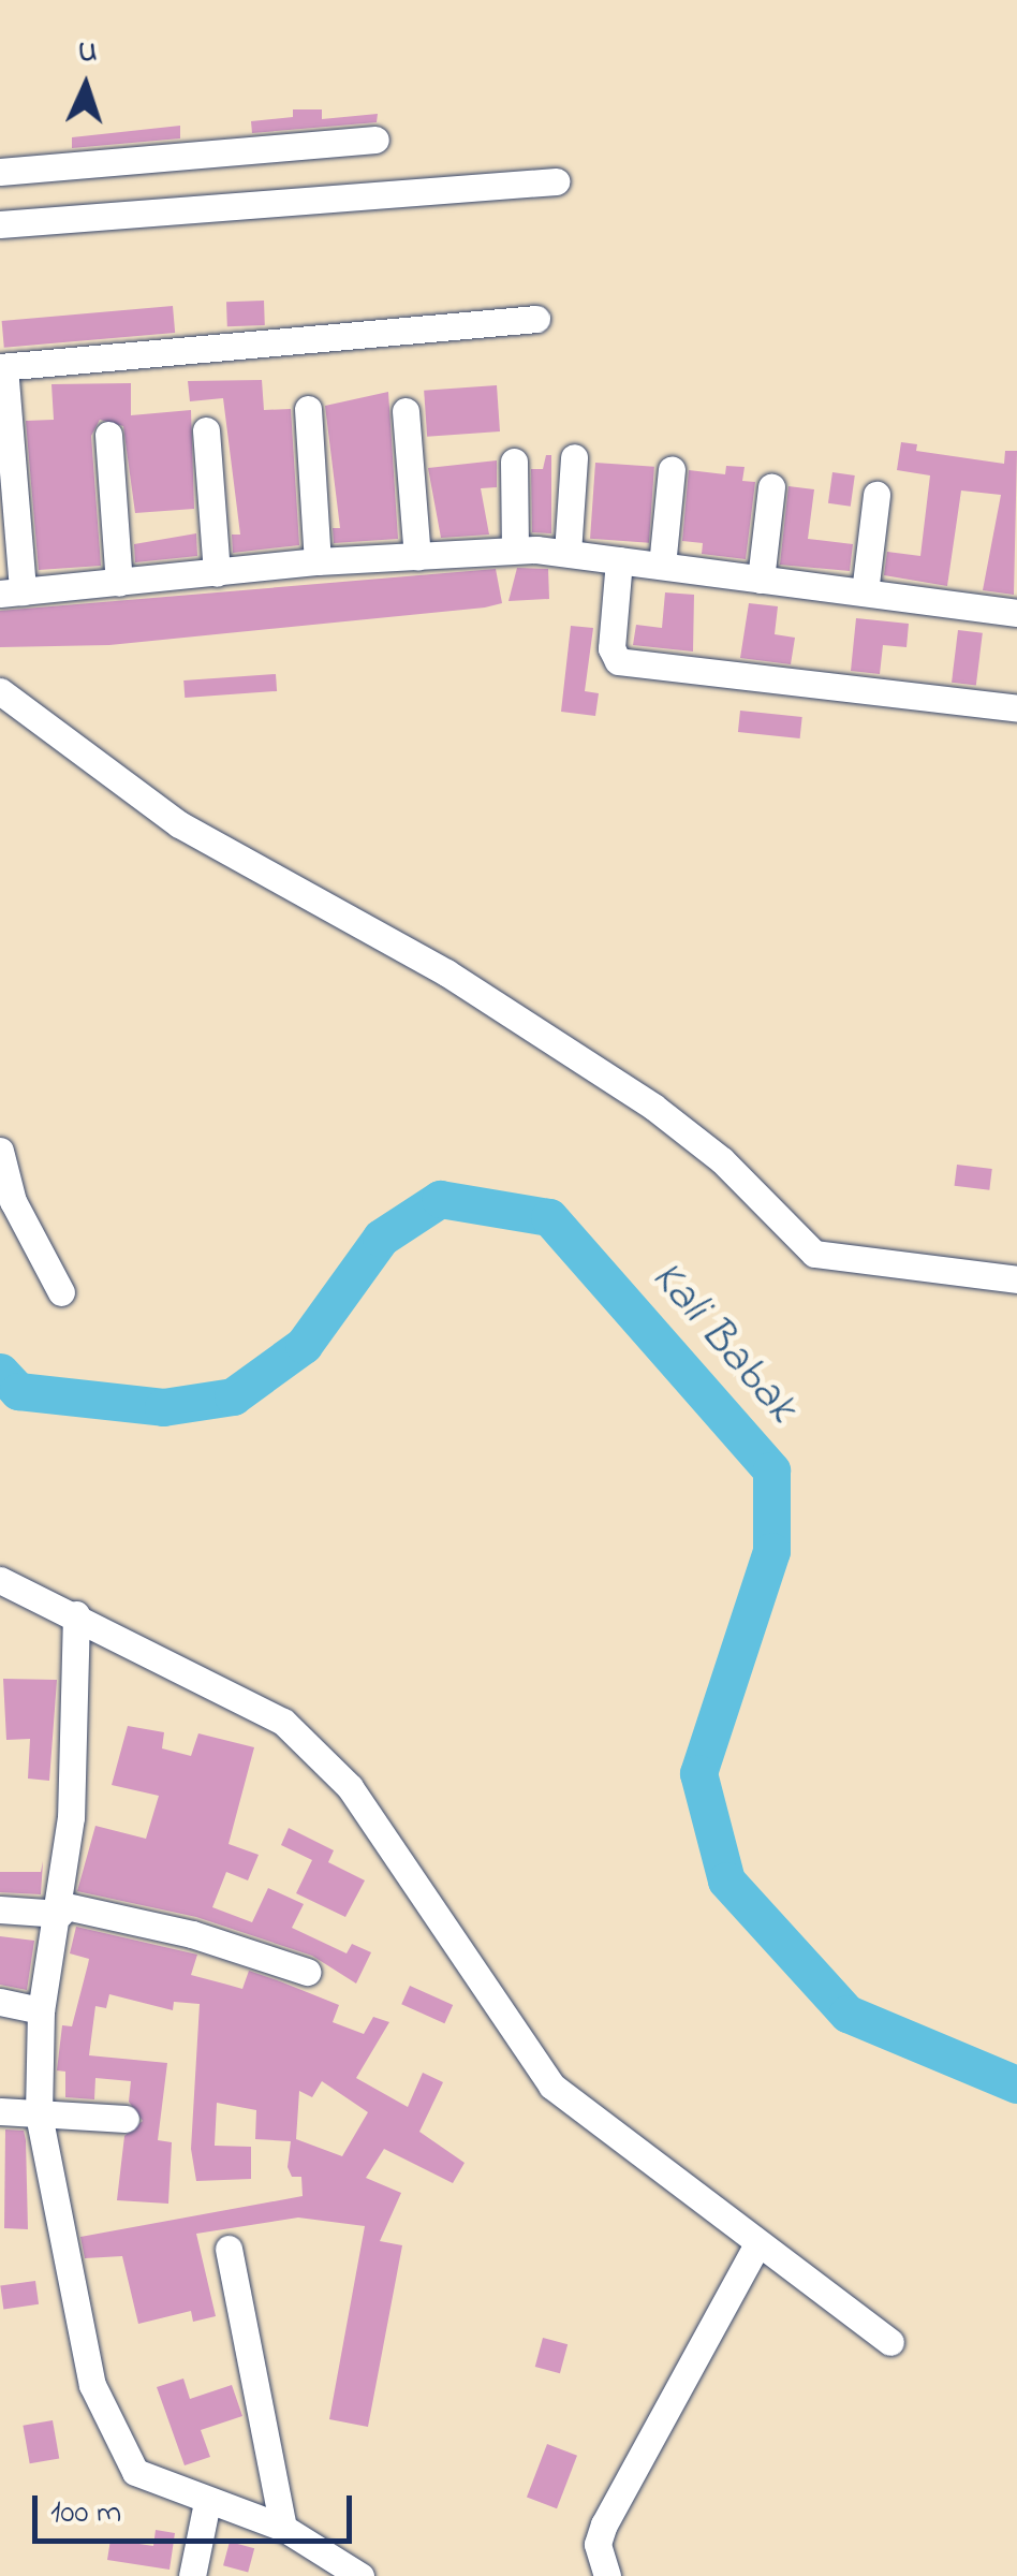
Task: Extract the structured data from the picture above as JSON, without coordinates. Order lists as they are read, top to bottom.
{
  "water": ["Kali Babak"],
  "scale_bar": "100 m",
  "north": "top"
}
